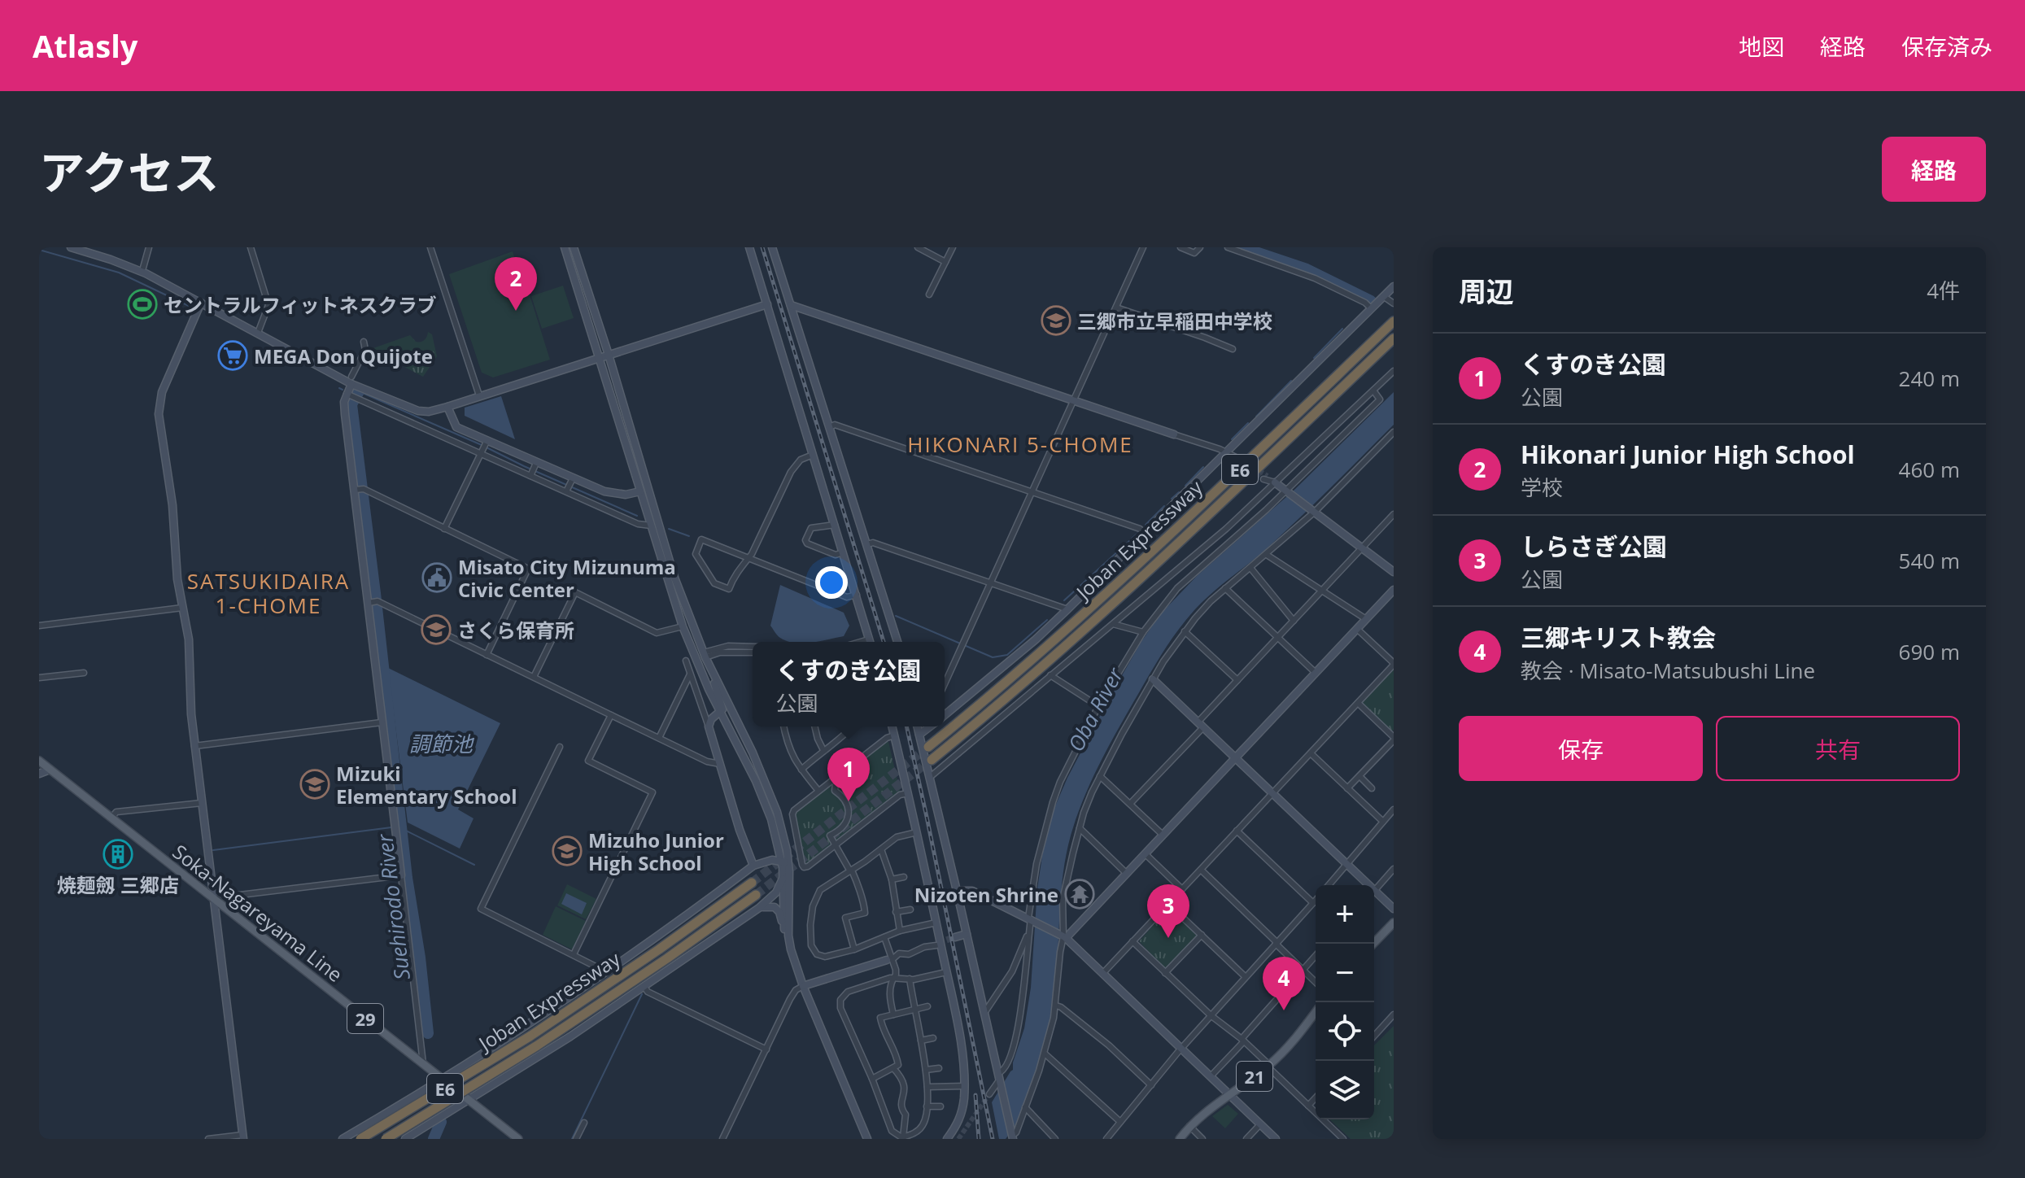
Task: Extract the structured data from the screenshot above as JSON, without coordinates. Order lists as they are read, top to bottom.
{
  "streets": {
    "highway": ["E6", "Joban Expressway"],
    "main road": ["Soka-Nagareyama Line", "29", "21"]
  },
  "districts": ["HIKONARI 5-CHOME", "SATSUKIDAIRA 1-CHOME"],
  "water": ["Oba River", "調節池", "Suehirodo River"],
  "places": {
    "sports": ["セントラルフィットネスクラブ"],
    "school or university": [
      "三郷市立早稲田中学校",
      "さくら保育所",
      "Mizuki Elementary School",
      "Mizuho Junior High School"
    ],
    "supermarket": ["MEGA Don Quijote"],
    "public building": ["Misato City Mizunuma Civic Center"],
    "building": ["焼麺劔 三郷店"],
    "temple": ["Nizoten Shrine"]
  },
  "page": {
    "header": "Atlasly",
    "nav": ["地図", "経路", "保存済み"],
    "title": "アクセス",
    "buttons": [
      "経路",
      ["保存", "共有"]
    ],
    "heading": ["周辺", "4件"],
    "pins": [
      "2",
      "1",
      "3",
      "4"
    ],
    "list": [
      {
        "mark": "1",
        "name": "くすのき公園",
        "note": "公園",
        "value": "240 m"
      },
      {
        "mark": "2",
        "name": "Hikonari Junior High School",
        "note": "学校",
        "value": "460 m"
      },
      {
        "mark": "3",
        "name": "しらさぎ公園",
        "note": "公園",
        "value": "540 m"
      },
      {
        "mark": "4",
        "name": "三郷キリスト教会",
        "note": "教会 · Misato-Matsubushi Line",
        "value": "690 m"
      }
    ],
    "popup": ["くすのき公園", "公園"],
    "map_buttons": ["+", "−"]
  }
}
